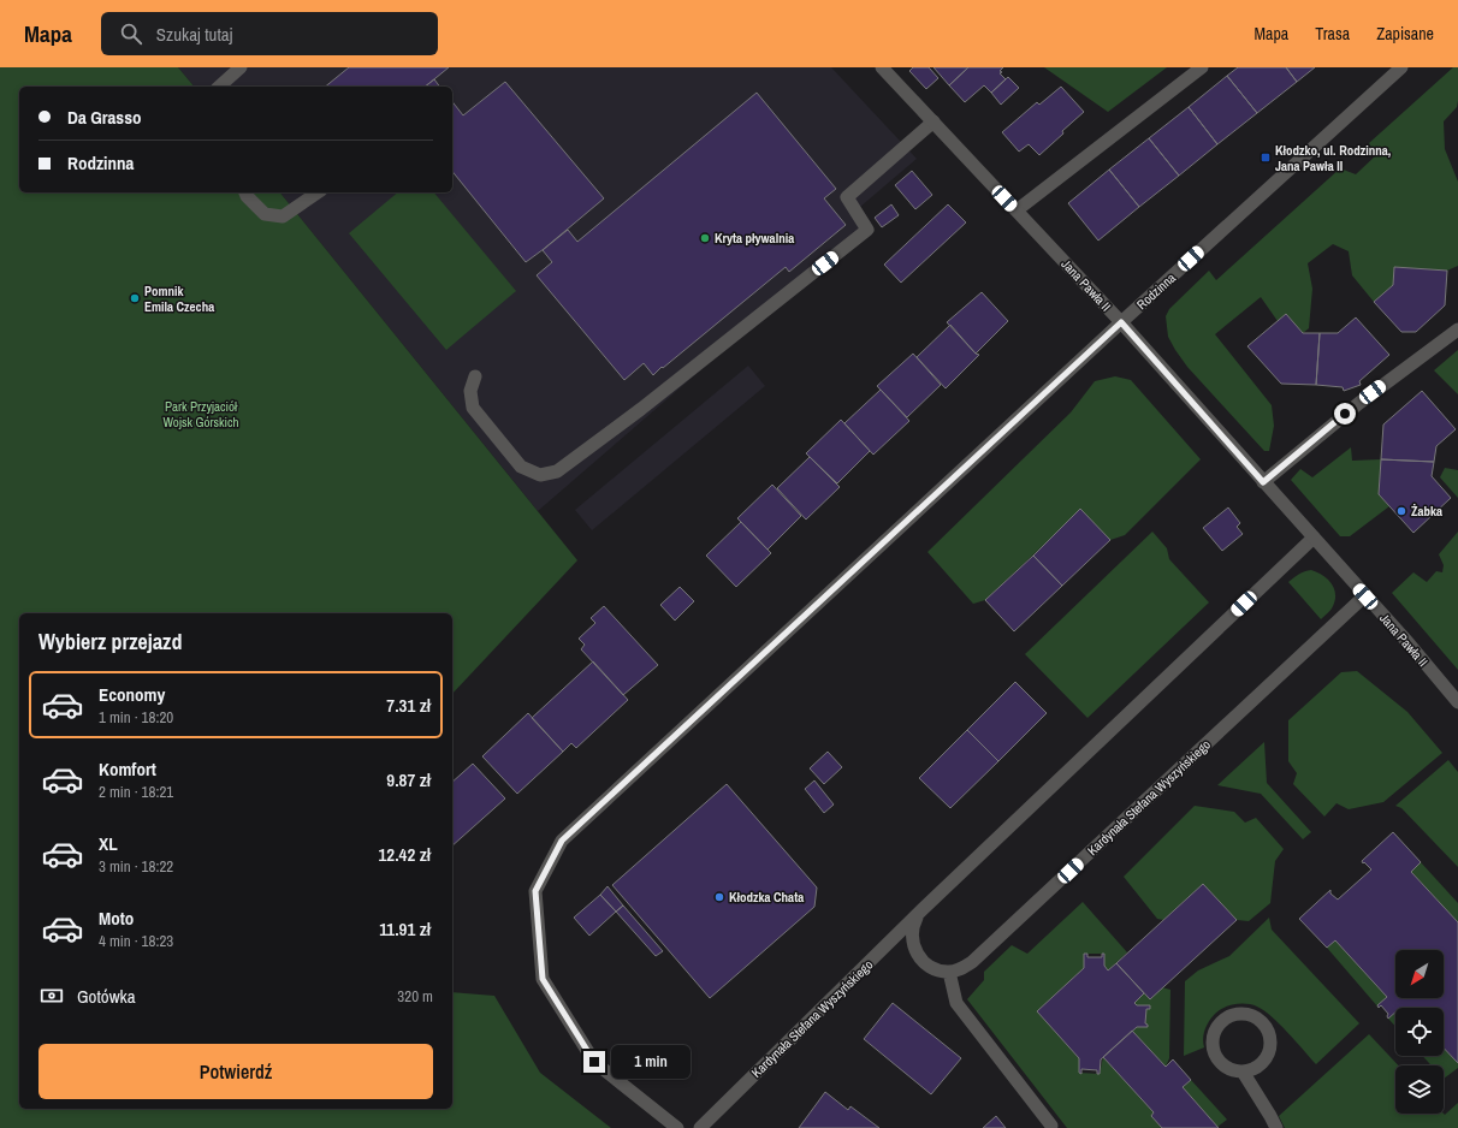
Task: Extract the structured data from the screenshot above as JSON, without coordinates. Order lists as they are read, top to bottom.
{
  "streets": {
    "street": ["Jana Pawła II", "Rodzinna", "Kardynała Stefana Wyszyńskiego"]
  },
  "crossings": [
    ["Jana Pawła II", "Rodzinna"],
    ["Jana Pawła II", "Kardynała Stefana Wyszyńskiego"]
  ],
  "parks": ["Park Przyjaciół Wojsk Górskich"],
  "places": {
    "transit": ["Kłodzko, ul. Rodzinna, Jana Pawła II"],
    "other": [
      "Kryta pływalnia",
      "Pomnik Emila Czecha",
      "Żabka",
      "Kłodzka Chata"
    ]
  },
  "north": "bottom left",
  "page": {
    "header": "Mapa",
    "search": "Szukaj tutaj",
    "nav": ["Mapa", "Trasa", "Zapisane"],
    "banner": ["Da Grasso", "Rodzinna"],
    "heading": "Wybierz przejazd",
    "list": [
      {
        "name": "Economy",
        "note": "1 min · 18:20",
        "value": "7.31 zł"
      },
      {
        "name": "Komfort",
        "note": "2 min · 18:21",
        "value": "9.87 zł"
      },
      {
        "name": "XL",
        "note": "3 min · 18:22",
        "value": "12.42 zł"
      },
      {
        "name": "Moto",
        "note": "4 min · 18:23",
        "value": "11.91 zł"
      }
    ],
    "pay": ["Gotówka", "320 m"],
    "buttons": "Potwierdź",
    "bubble": "1 min"
  }
}
